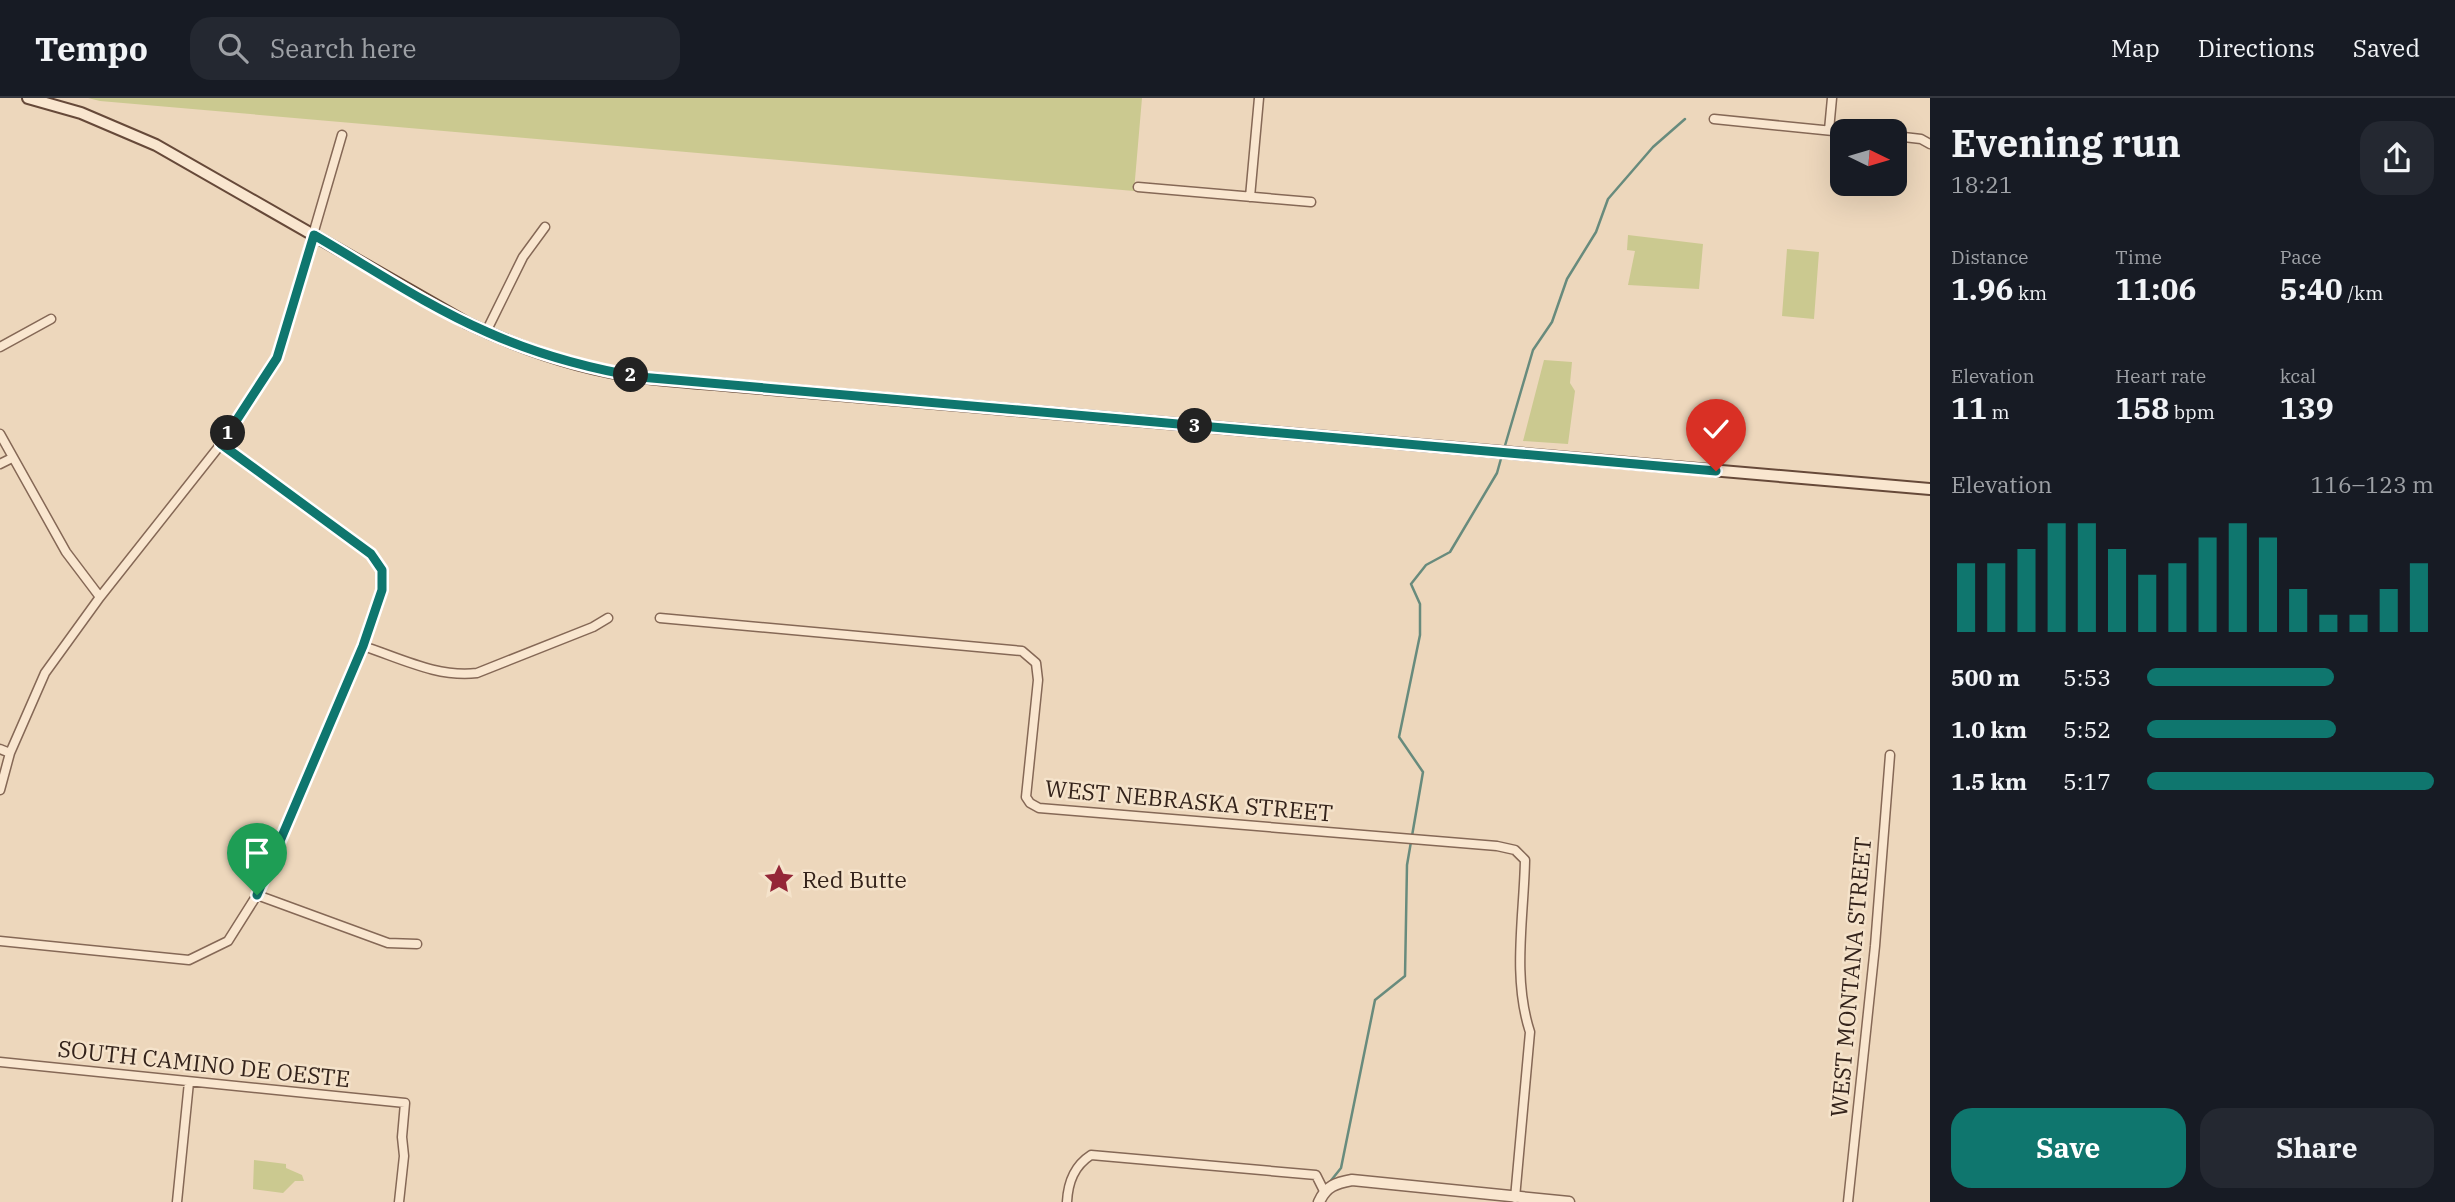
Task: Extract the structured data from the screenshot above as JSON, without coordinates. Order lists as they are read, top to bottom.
{
  "streets": {
    "street": ["WEST NEBRASKA STREET", "WEST MONTANA STREET", "SOUTH CAMINO DE OESTE"]
  },
  "places": {
    "place": ["Red Butte"]
  },
  "north": "right",
  "page": {
    "header": "Tempo",
    "search": "Search here",
    "nav": ["Map", "Directions", "Saved"],
    "heading": ["Evening run", "18:21"],
    "stats": [
      ["Distance", "1.96 km"],
      ["Time", "11:06"],
      ["Pace", "5:40 /km"],
      ["Elevation", "11 m"],
      ["Heart rate", "158 bpm"],
      ["kcal", "139"]
    ],
    "pins": ["2", "3", "1"],
    "chart": ["Elevation", "116–123 m"],
    "list": [
      {
        "name": "500 m",
        "note": "5:53"
      },
      {
        "name": "1.0 km",
        "note": "5:52"
      },
      {
        "name": "1.5 km",
        "note": "5:17"
      }
    ],
    "buttons": ["Save", "Share"]
  }
}
